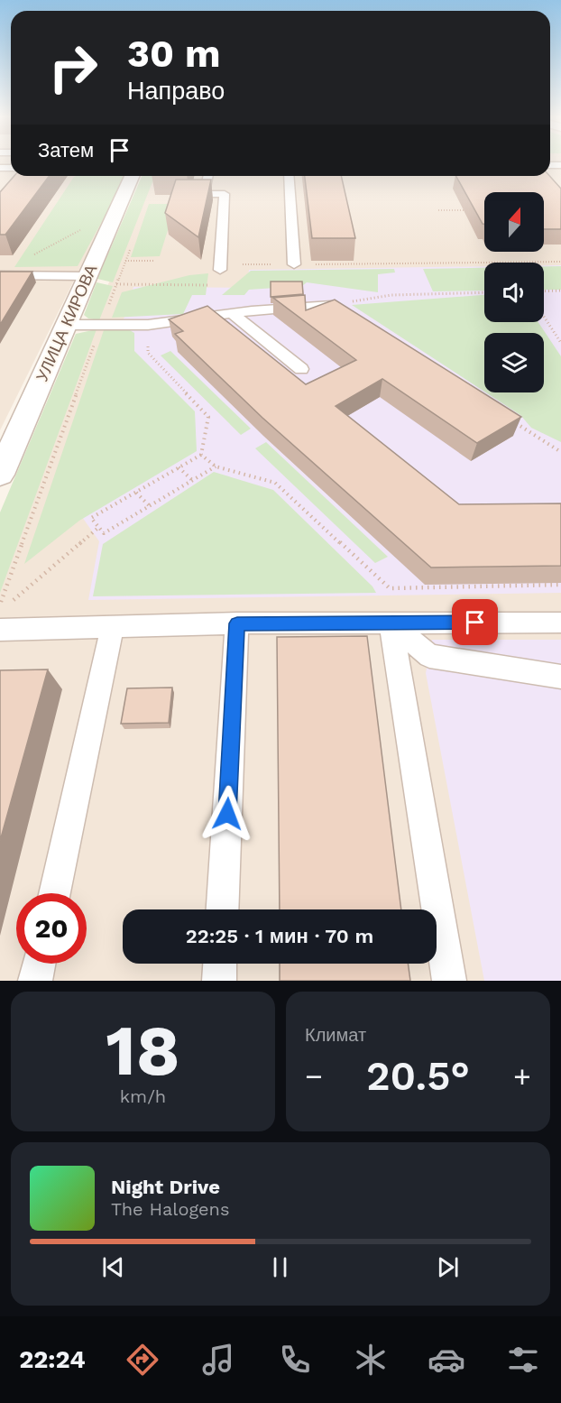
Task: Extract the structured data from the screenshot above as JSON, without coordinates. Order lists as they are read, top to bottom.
{
  "streets": {
    "street": ["УЛИЦА КИРОВА"]
  },
  "north": "top",
  "page": {
    "turn": ["30 m", "Направо"],
    "then": "Затем",
    "limit": "20",
    "trip": "22:25 · 1 мин · 70 m",
    "tile": [
      ["18", "km/h"],
      "Климат"
    ],
    "heat": ["−", "20.5°", "+"],
    "song": ["Night Drive", "The Halogens"],
    "tabs": "22:24"
  }
}
